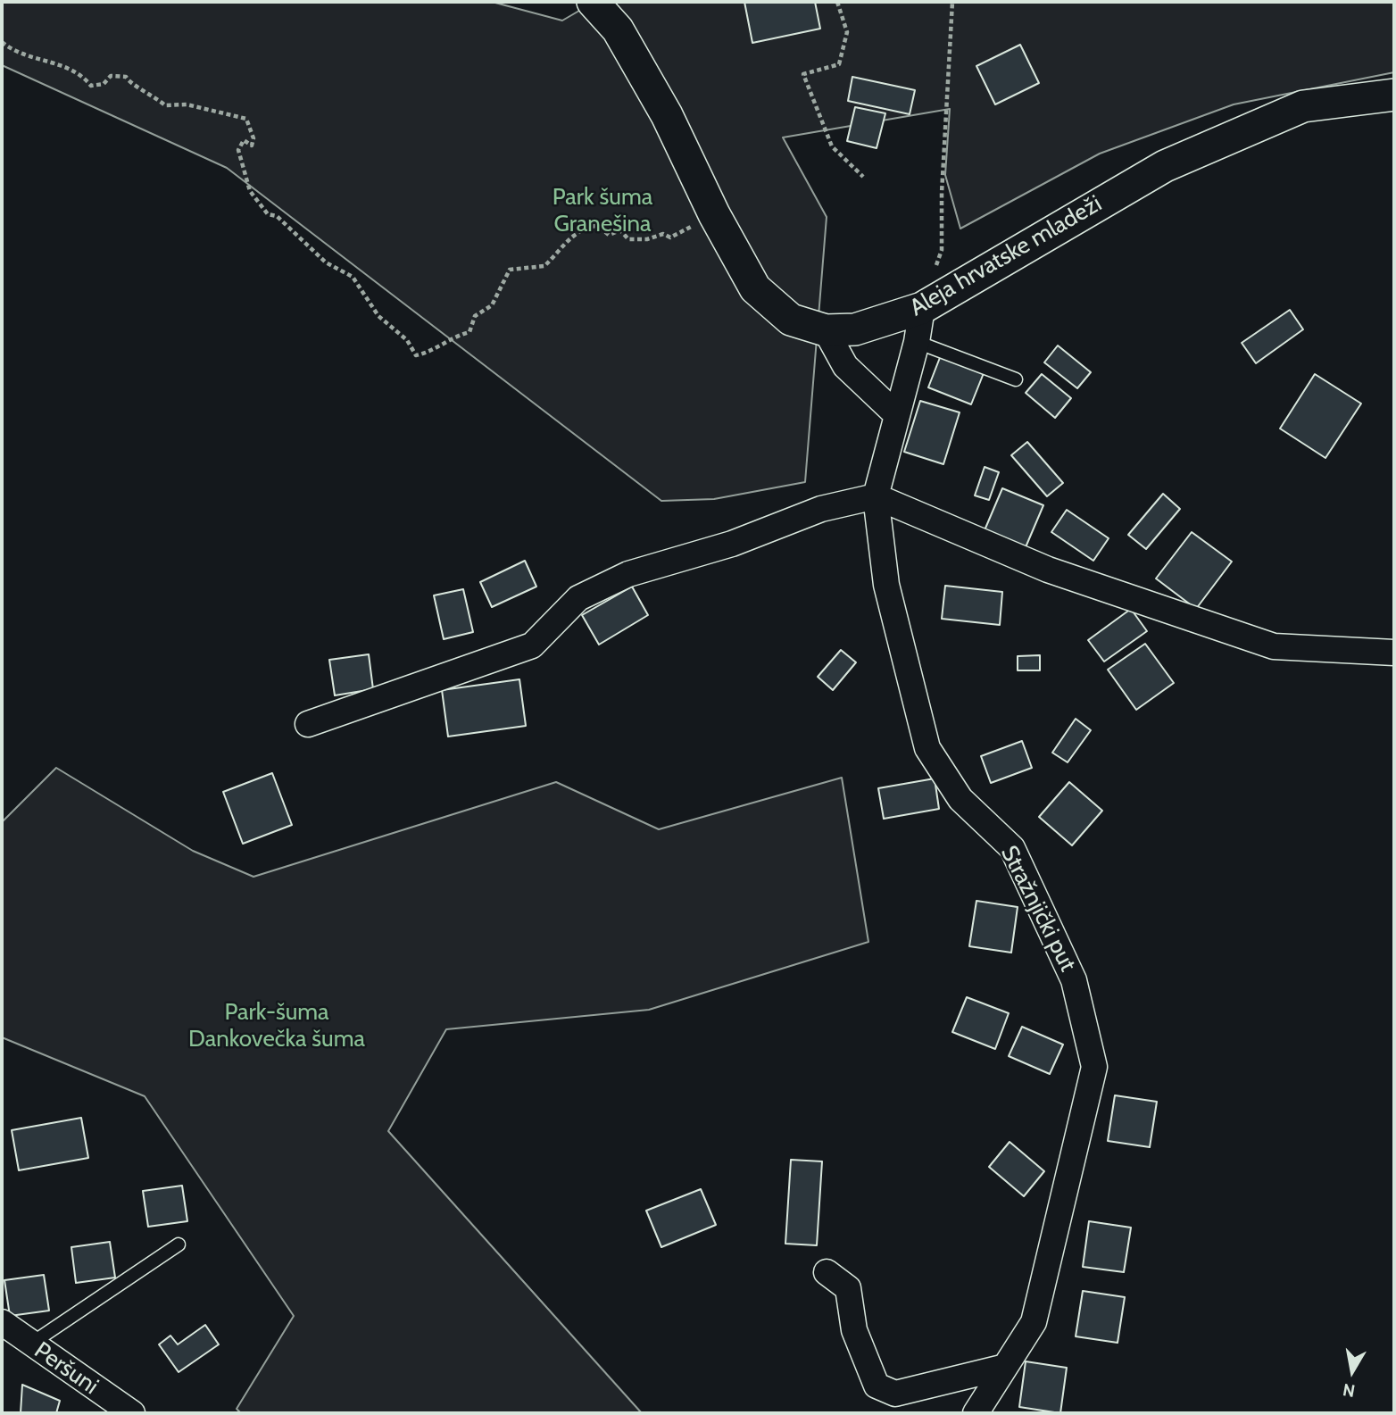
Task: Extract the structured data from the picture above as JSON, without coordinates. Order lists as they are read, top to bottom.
{
  "streets": {
    "street": ["Aleja hrvatske mladeži", "Stražnjički put", "Peršuni"]
  },
  "crossings": [
    ["Aleja hrvatske mladeži", "Stražnjički put"]
  ],
  "parks": ["Park šuma Granešina", "Park-šuma Dankovečka šuma"],
  "north": "bottom"
}
